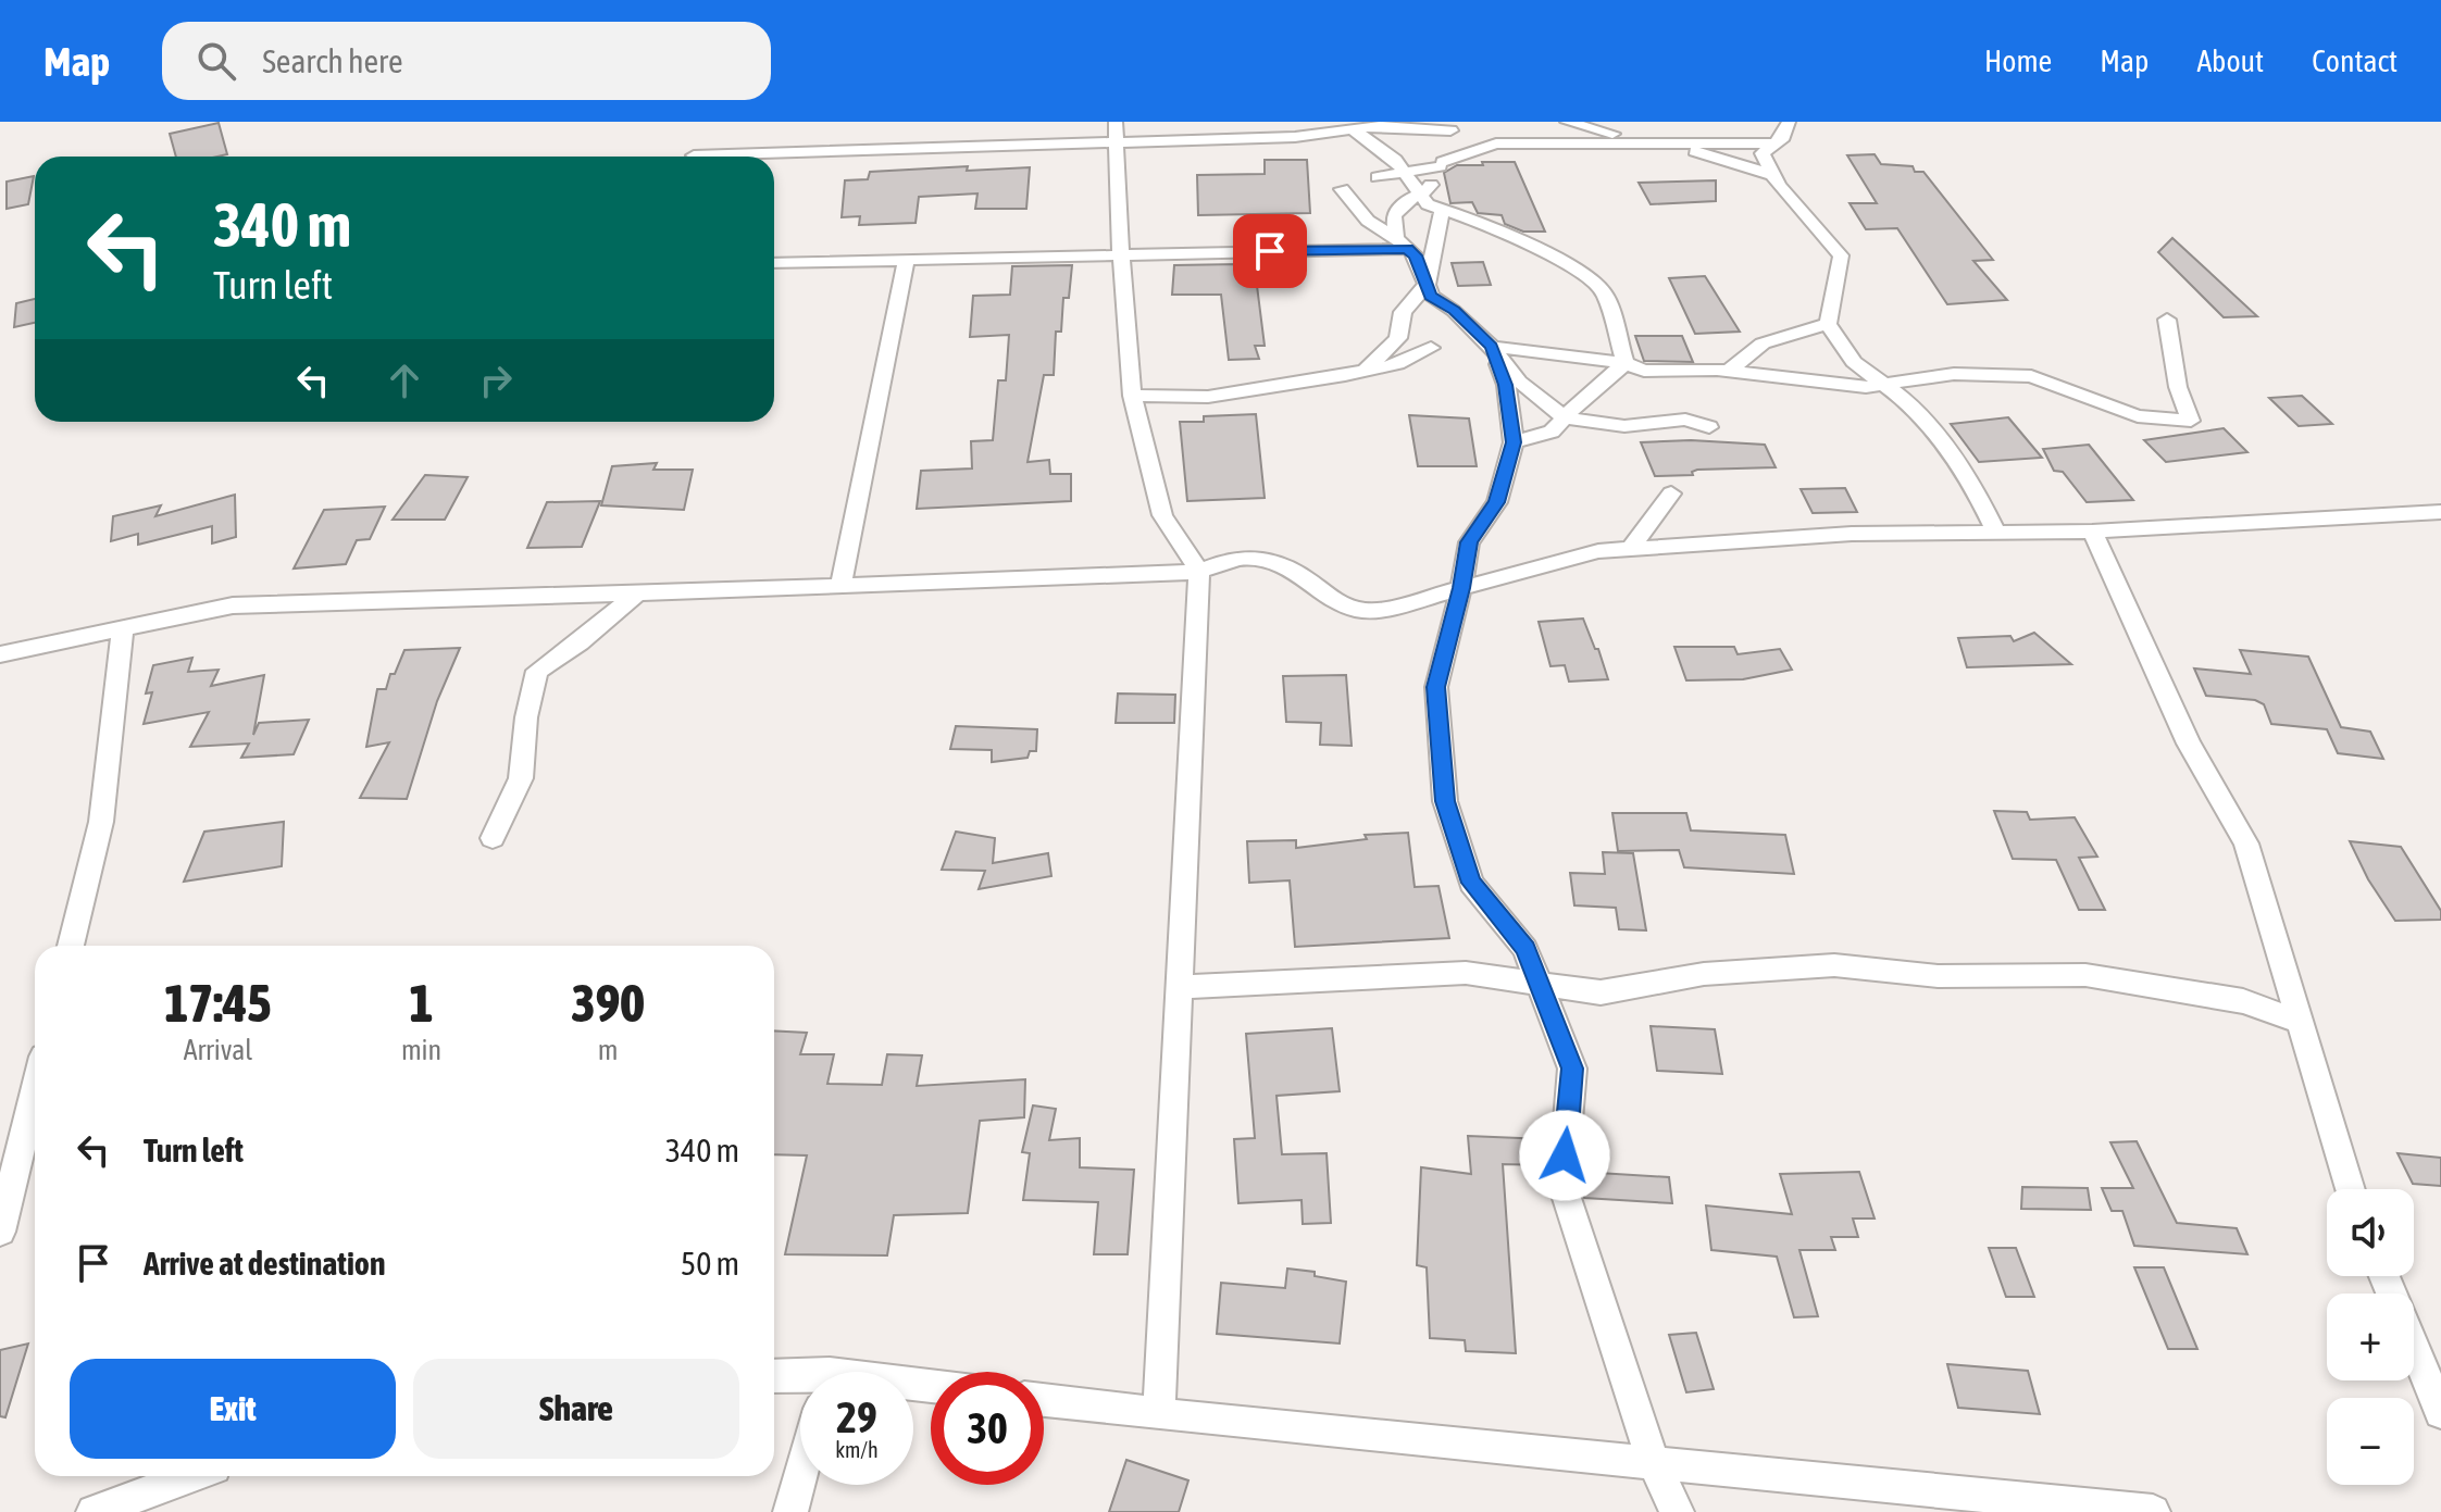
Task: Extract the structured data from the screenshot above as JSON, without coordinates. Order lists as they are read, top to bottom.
{
  "page": {
    "header": "Map",
    "search": "Search here",
    "nav": [
      "Home",
      "Map",
      "About",
      "Contact"
    ],
    "turn": ["340 m", "Turn left"],
    "eta": [
      "17:45",
      "Arrival",
      "1",
      "min",
      "390",
      "m"
    ],
    "list": [
      {
        "name": "Turn left",
        "value": "340 m"
      },
      {
        "name": "Arrive at destination",
        "value": "50 m"
      }
    ],
    "map_buttons": ["+", "−"],
    "buttons": ["Exit", "Share"],
    "speed": "29 km/h",
    "limit": "30"
  }
}
